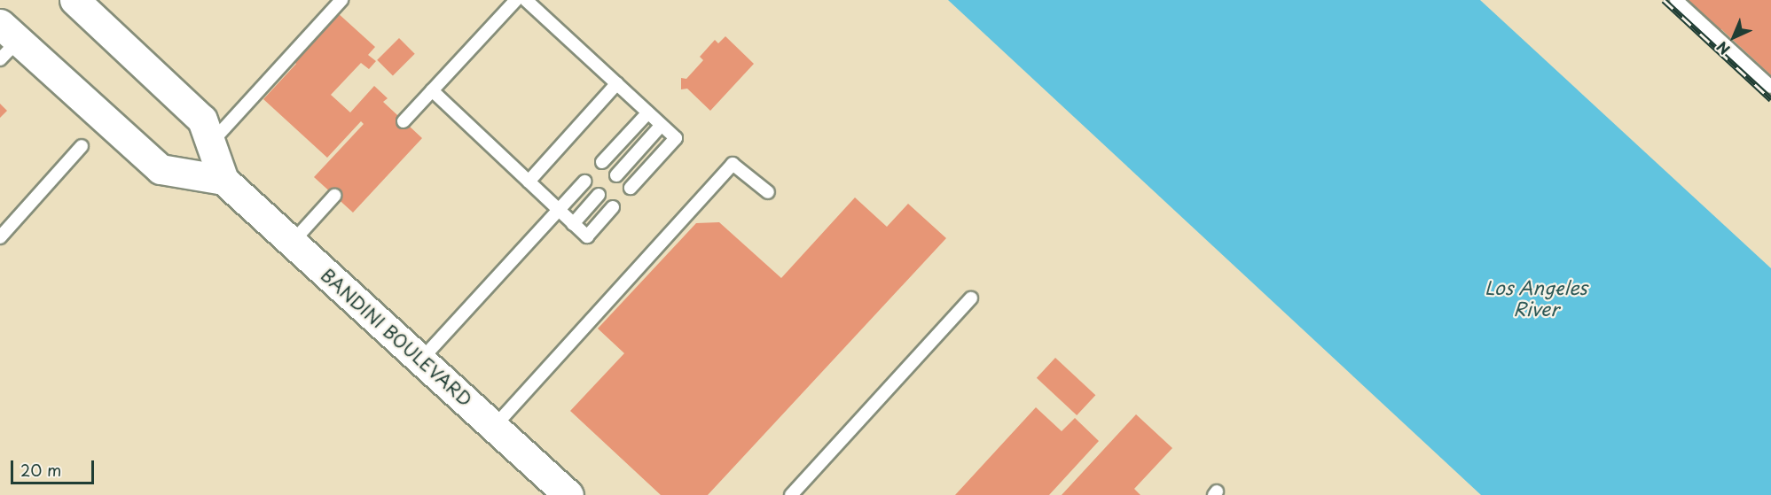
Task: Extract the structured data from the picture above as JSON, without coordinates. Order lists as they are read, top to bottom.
{
  "streets": {
    "main road": ["BANDINI BOULEVARD"]
  },
  "water": ["Los Angeles River"],
  "scale_bar": "20 m",
  "north": "bottom left"
}
